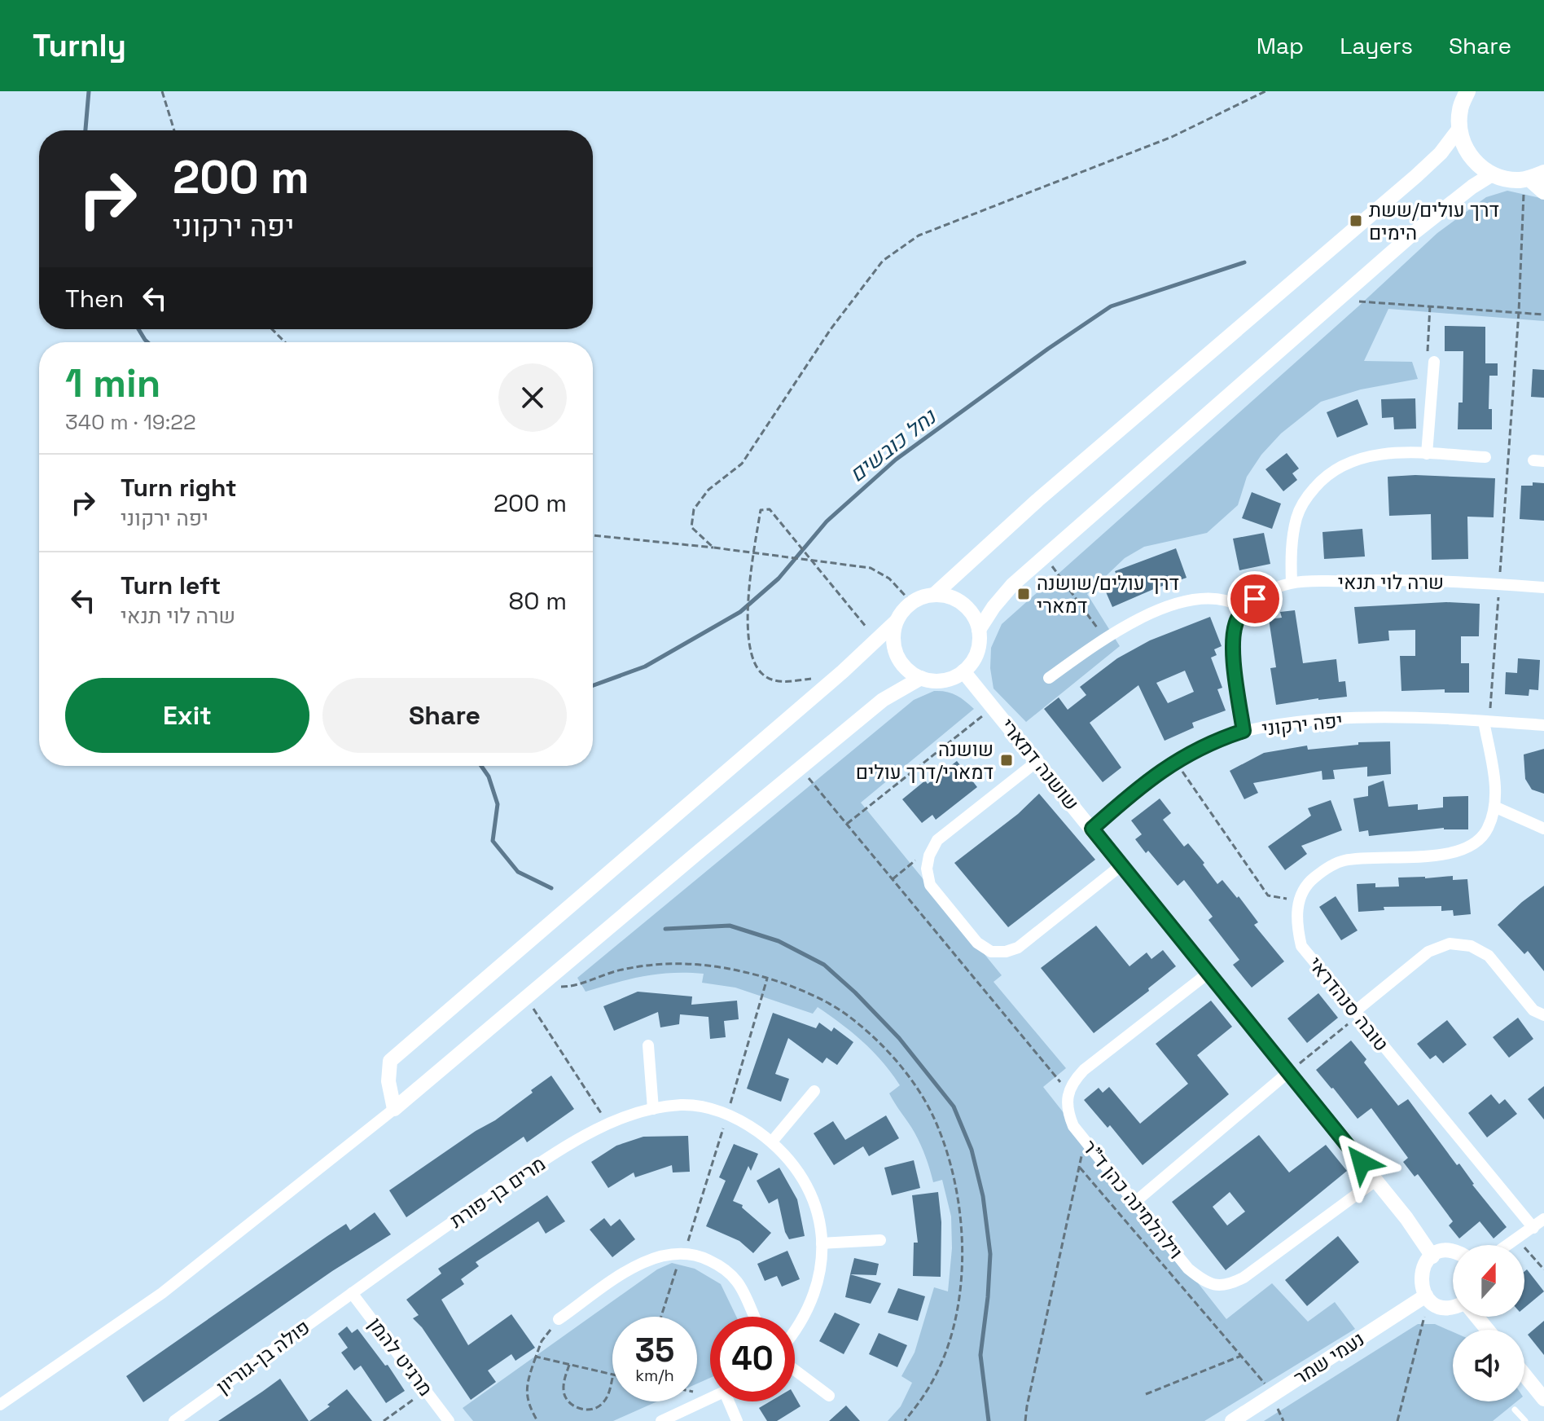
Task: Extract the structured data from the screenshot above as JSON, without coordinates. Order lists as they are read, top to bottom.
{
  "streets": {
    "street": [
      "שרה לוי תנאי",
      "יפה ירקוני",
      "שושנה דמארי",
      "טובה סנהדראי",
      "מרים בן-פורת",
      "וילהלמינה כהן ד\"ר",
      "פולה בן-גוריון",
      "מרגיט להמן",
      "נעמי שמר"
    ]
  },
  "crossings": [
    ["יפה ירקוני", "שושנה דמארי"],
    ["שושנה דמארי", "וילהלמינה כהן ד\"ר"],
    ["מרים בן-פורת", "פולה בן-גוריון"],
    ["מרים בן-פורת", "מרגיט להמן"],
    ["פולה בן-גוריון", "מרגיט להמן"]
  ],
  "water": ["נחל כובשים"],
  "places": {
    "transit": ["דרך עולים/ששת הימים", "דרך עולים/שושנה דמארי", "שושנה דמארי/דרך עולים"]
  },
  "north": "top",
  "page": {
    "header": "Turnly",
    "nav": ["Map", "Layers", "Share"],
    "turn": ["200 m", "יפה ירקוני"],
    "then": "Then",
    "heading": ["1 min", "340 m · 19:22"],
    "list": [
      {
        "name": "Turn right",
        "note": "יפה ירקוני",
        "value": "200 m"
      },
      {
        "name": "Turn left",
        "note": "שרה לוי תנאי",
        "value": "80 m"
      }
    ],
    "buttons": ["Exit", "Share"],
    "speed": "35 km/h",
    "limit": "40"
  }
}
